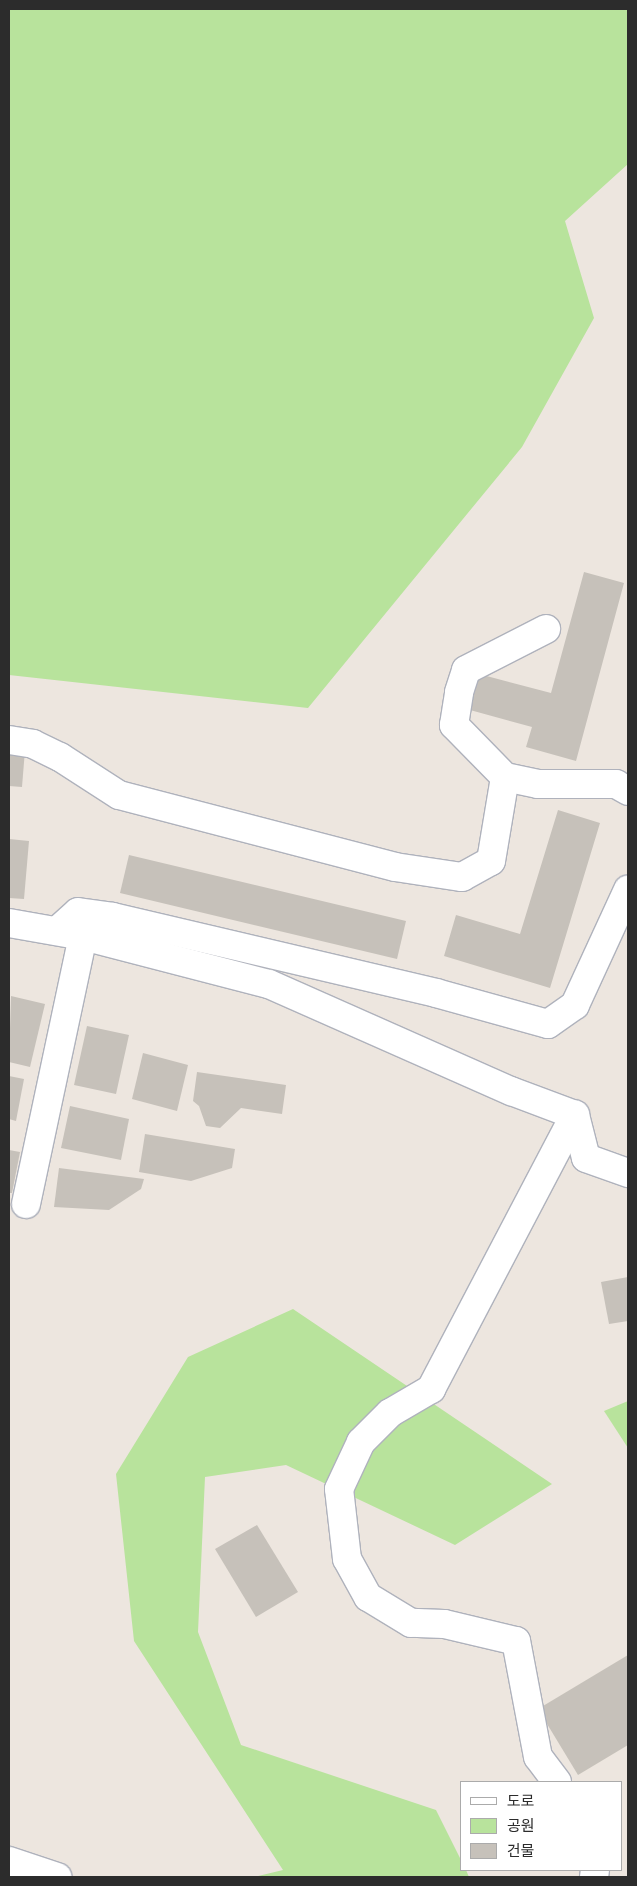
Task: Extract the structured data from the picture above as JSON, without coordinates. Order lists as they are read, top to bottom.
{
  "legend": ["도로", "공원", "건물"]
}
